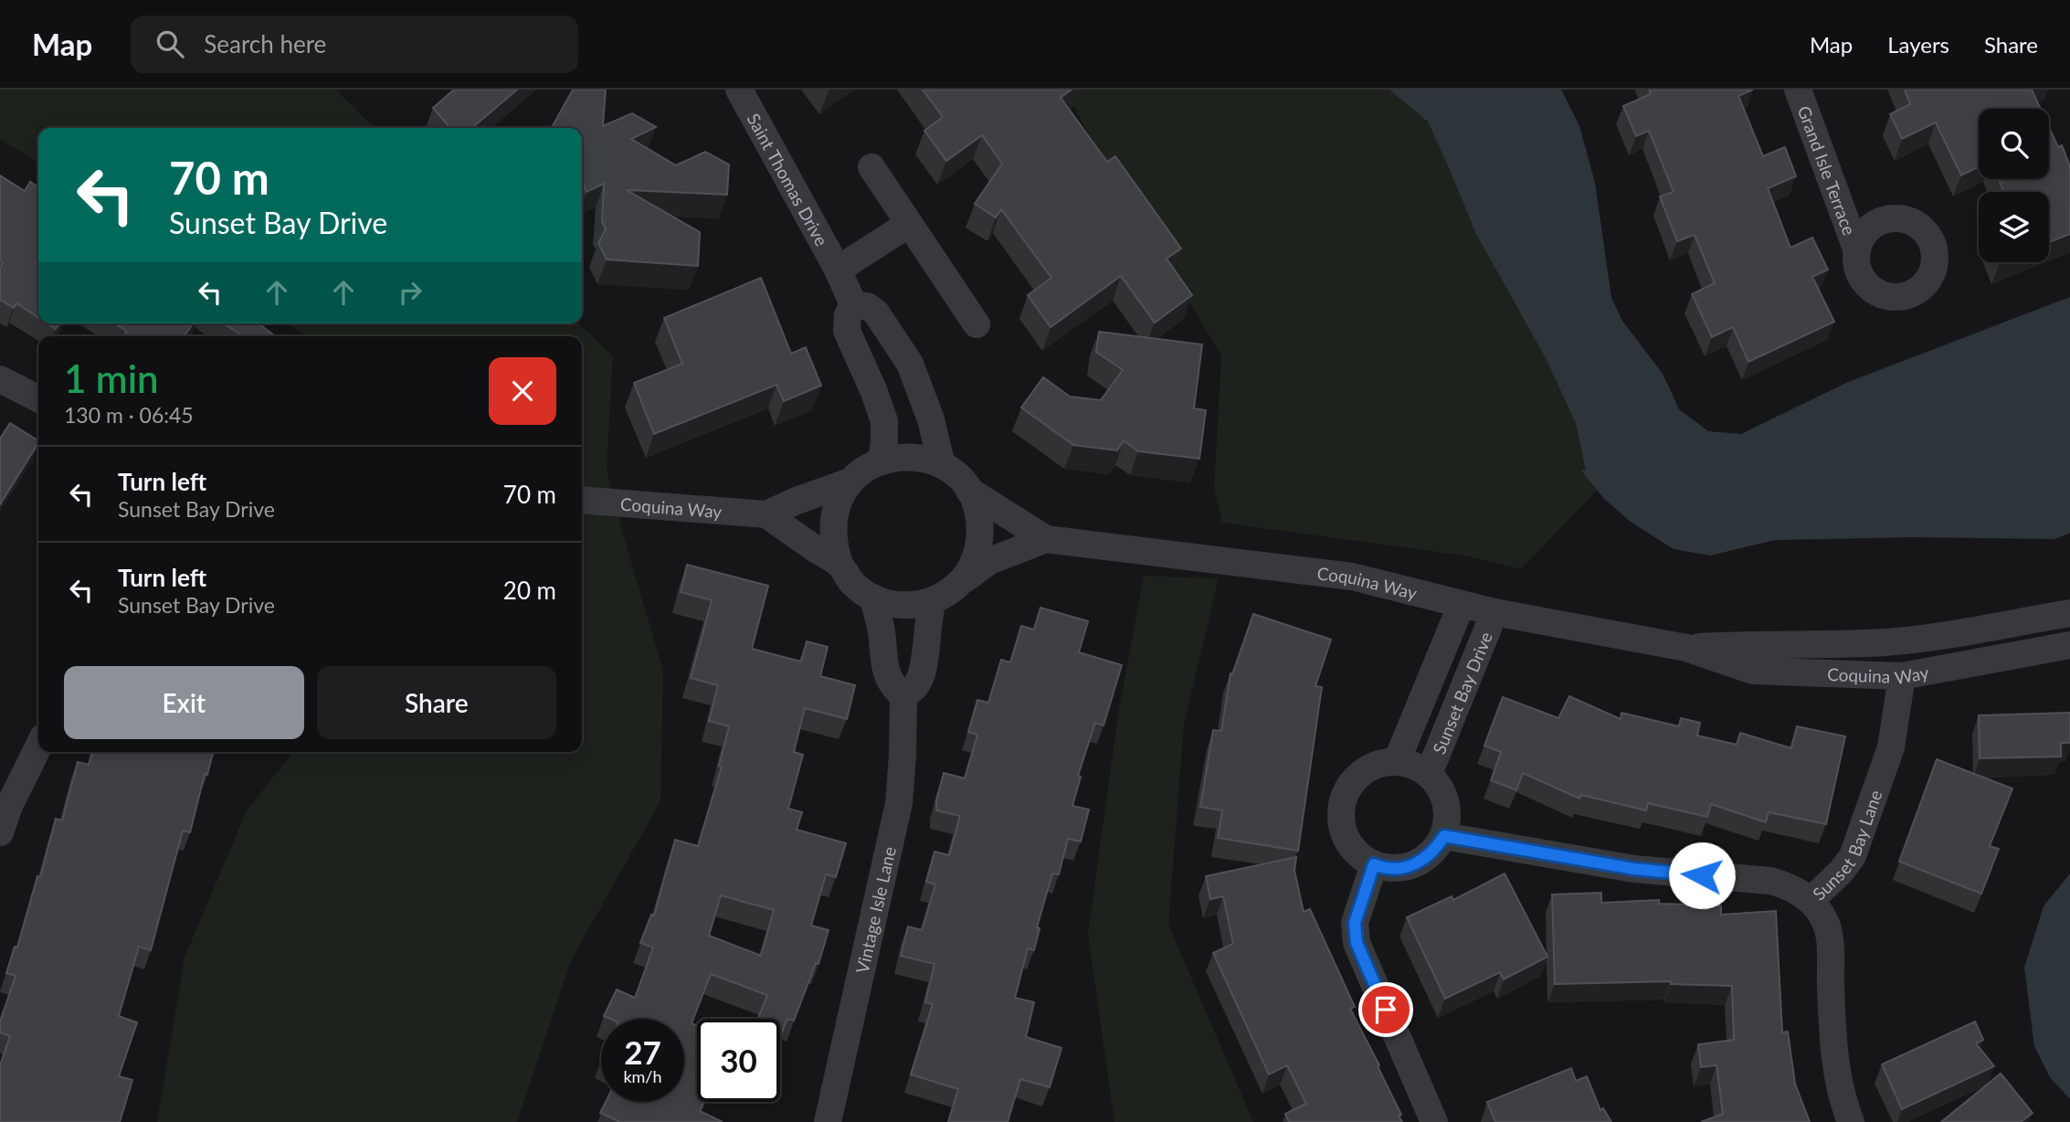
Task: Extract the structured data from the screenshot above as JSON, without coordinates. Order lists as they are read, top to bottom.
{
  "streets": {
    "street": [
      "Grand Isle Terrace",
      "Saint Thomas Drive",
      "Coquina Way",
      "Sunset Bay Drive",
      "Sunset Bay Lane",
      "Vintage Isle Lane"
    ]
  },
  "crossings": [
    ["Coquina Way", "Sunset Bay Drive"],
    ["Coquina Way", "Sunset Bay Lane"]
  ],
  "page": {
    "header": "Map",
    "search": "Search here",
    "nav": ["Map", "Layers", "Share"],
    "turn": ["70 m", "Sunset Bay Drive"],
    "heading": ["1 min", "130 m · 06:45"],
    "list": [
      {
        "name": "Turn left",
        "note": "Sunset Bay Drive",
        "value": "70 m"
      },
      {
        "name": "Turn left",
        "note": "Sunset Bay Drive",
        "value": "20 m"
      }
    ],
    "buttons": ["Exit", "Share"],
    "speed": "27 km/h",
    "limit": "30"
  }
}
